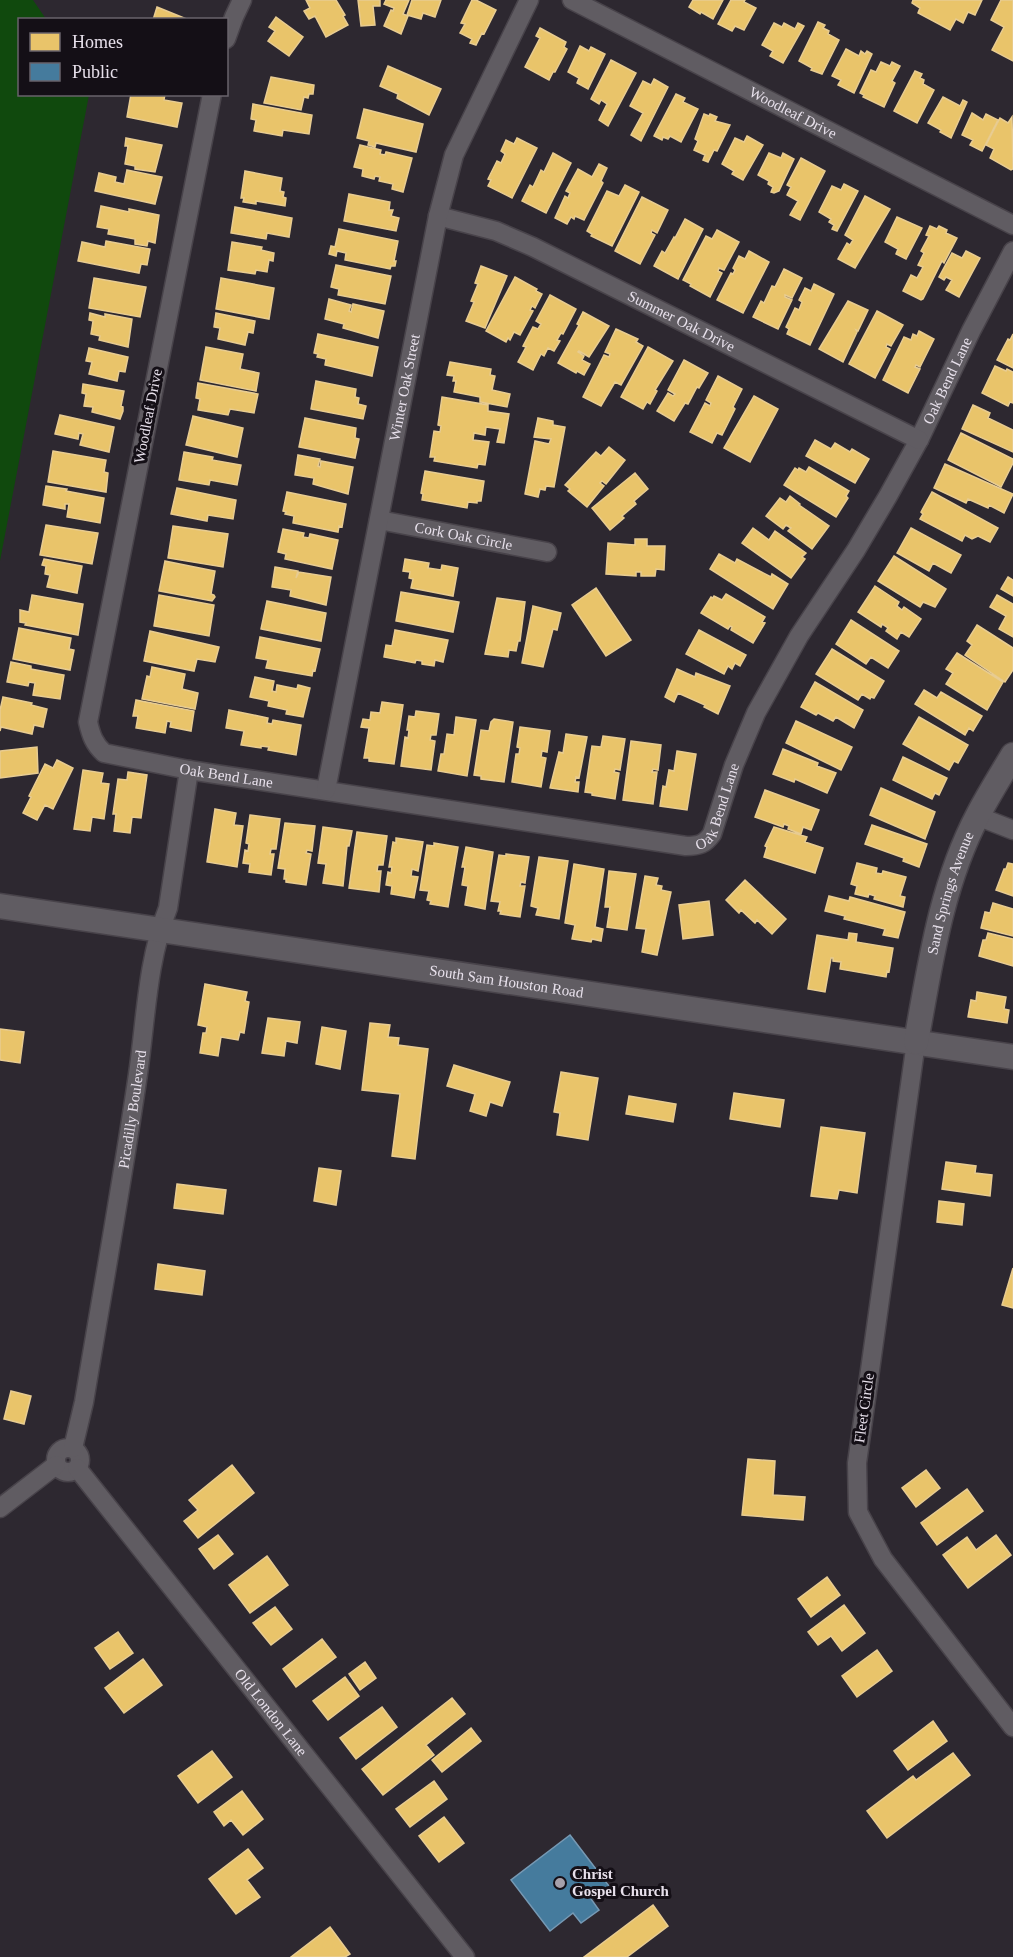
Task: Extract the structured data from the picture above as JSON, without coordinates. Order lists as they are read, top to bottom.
{
  "streets": {
    "street": [
      "Woodleaf Drive",
      "Summer Oak Drive",
      "Oak Bend Lane",
      "Winter Oak Street",
      "Cork Oak Circle",
      "Sand Springs Avenue",
      "South Sam Houston Road",
      "Picadilly Boulevard",
      "Fleet Circle",
      "Old London Lane"
    ]
  },
  "crossings": [
    ["Woodleaf Drive", "Oak Bend Lane"],
    ["Summer Oak Drive", "Oak Bend Lane"],
    ["Summer Oak Drive", "Winter Oak Street"],
    ["Oak Bend Lane", "Winter Oak Street"],
    ["Oak Bend Lane", "Picadilly Boulevard"],
    ["Winter Oak Street", "Cork Oak Circle"],
    ["Sand Springs Avenue", "South Sam Houston Road"],
    ["Sand Springs Avenue", "Fleet Circle"],
    ["South Sam Houston Road", "Picadilly Boulevard"],
    ["South Sam Houston Road", "Fleet Circle"],
    ["Picadilly Boulevard", "Old London Lane"]
  ],
  "places": ["Christ Gospel Church"],
  "legend": ["Homes", "Public"]
}
